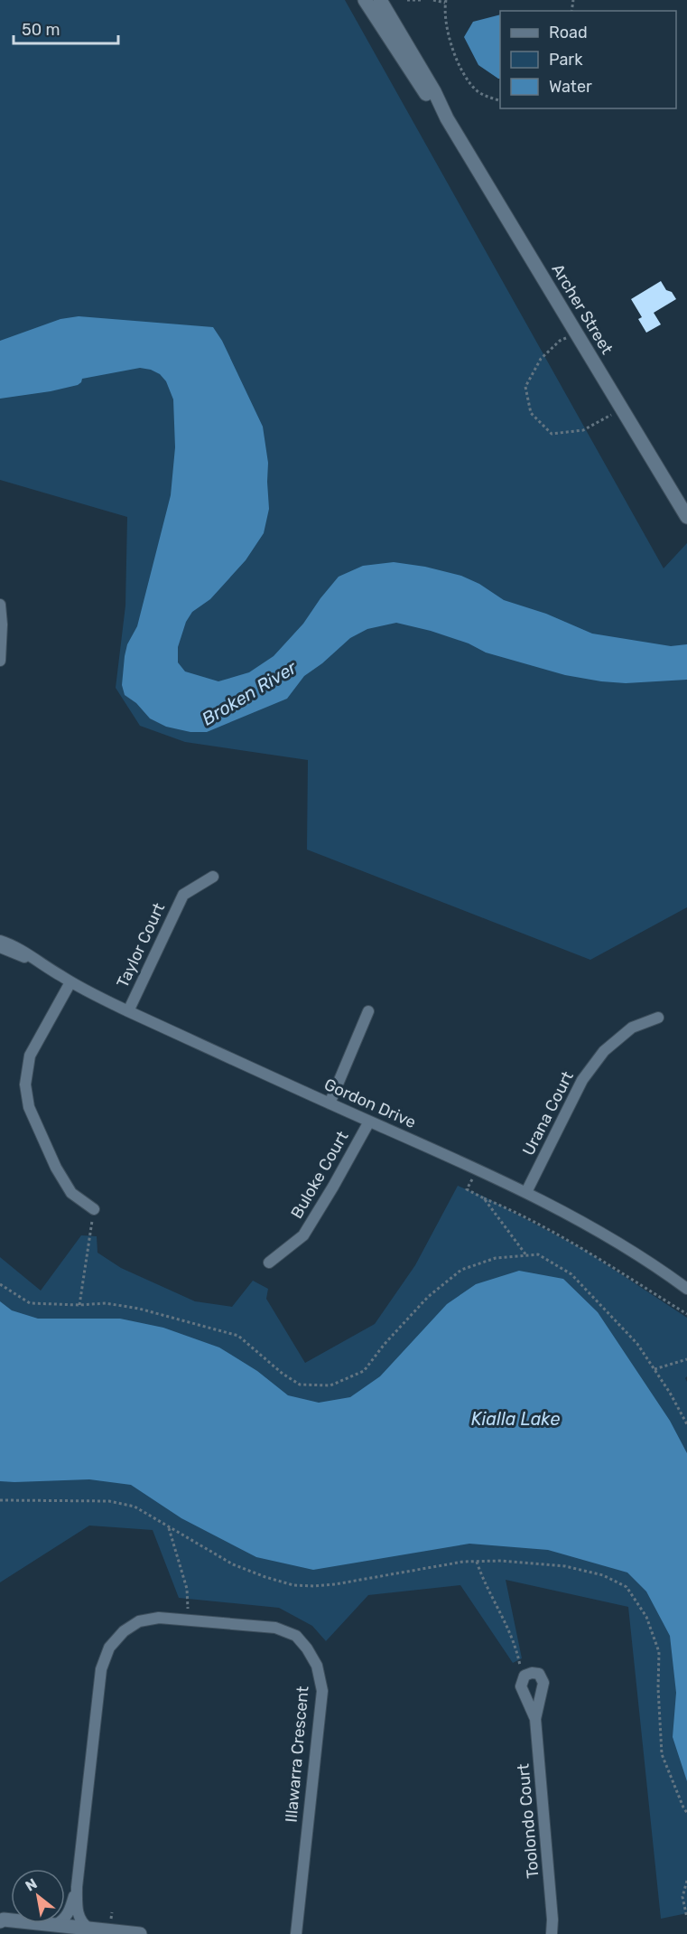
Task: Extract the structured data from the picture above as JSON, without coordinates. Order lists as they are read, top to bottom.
{
  "streets": {
    "main road": ["Archer Street"],
    "street": [
      "Taylor Court",
      "Gordon Drive",
      "Urana Court",
      "Buloke Court",
      "Illawarra Crescent",
      "Toolondo Court"
    ]
  },
  "crossings": [
    ["Taylor Court", "Gordon Drive"],
    ["Gordon Drive", "Urana Court"],
    ["Gordon Drive", "Buloke Court"]
  ],
  "water": ["Broken River", "Kialla Lake"],
  "legend": ["Road", "Park", "Water"],
  "scale_bar": "50 m",
  "north": "top left"
}
